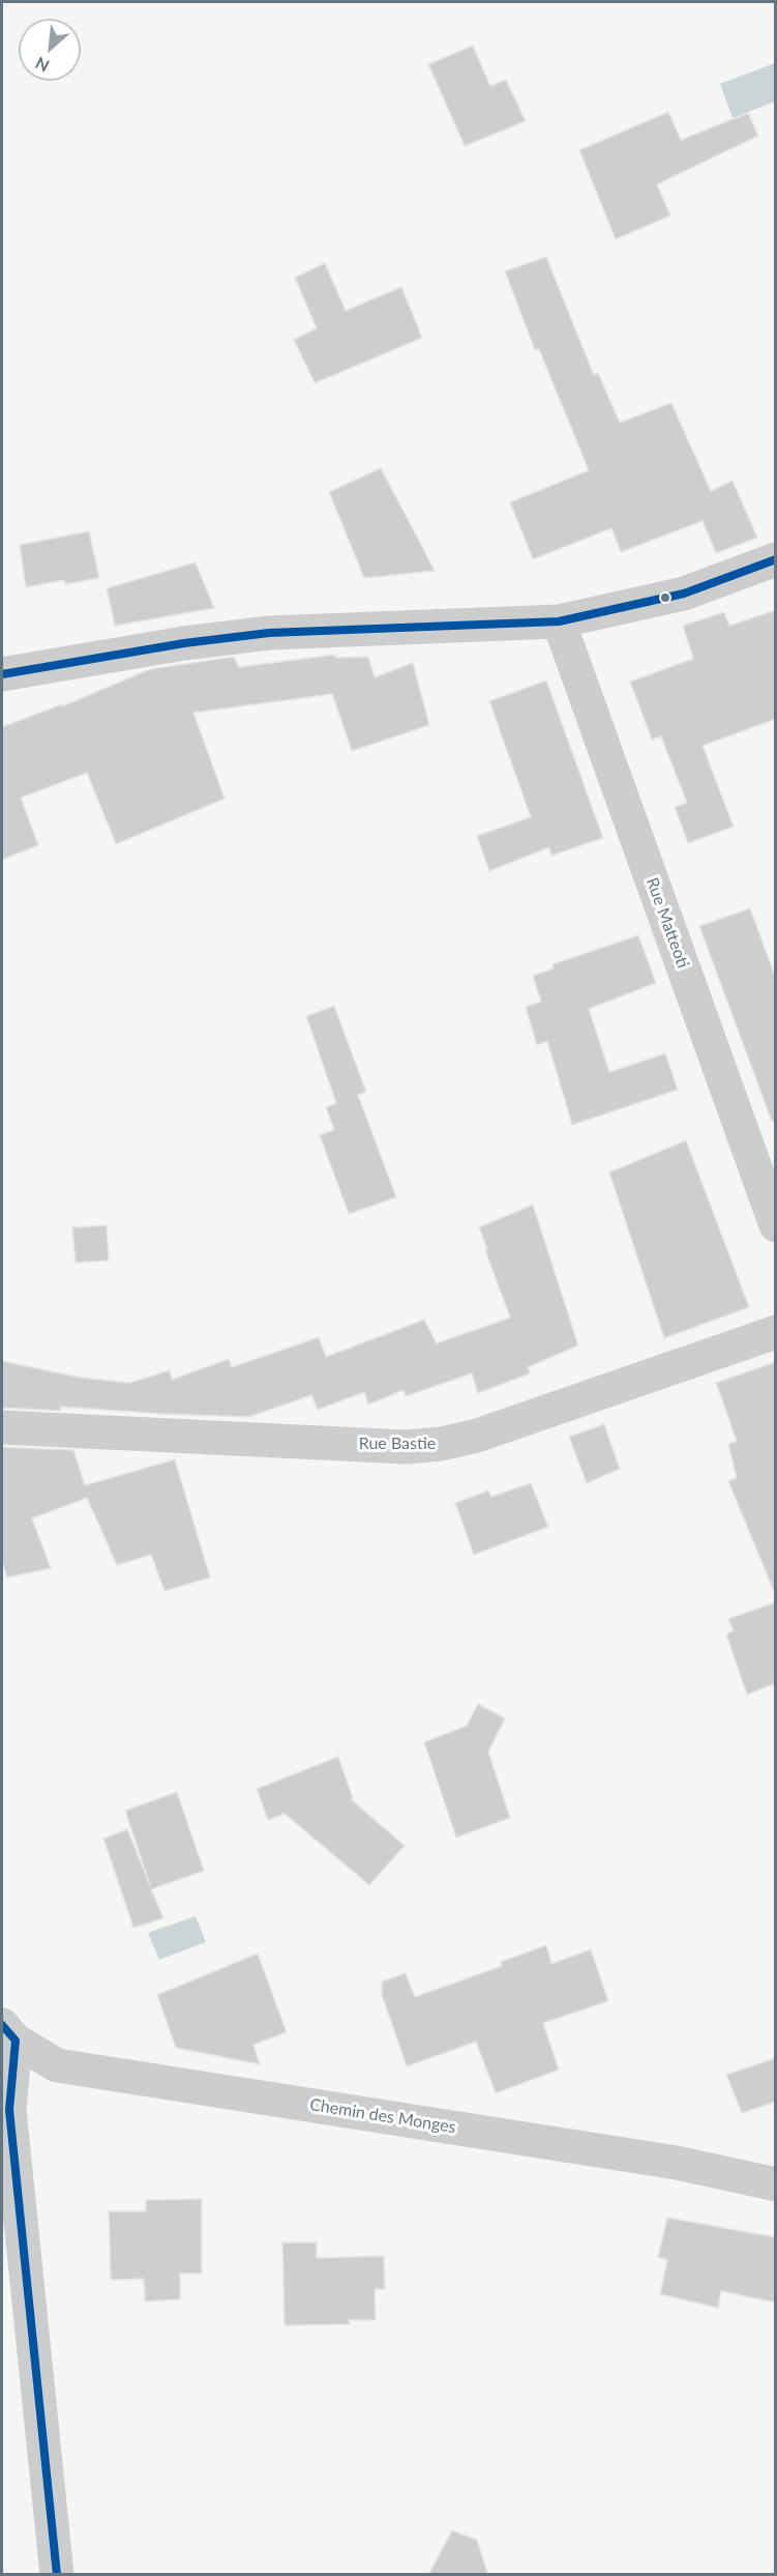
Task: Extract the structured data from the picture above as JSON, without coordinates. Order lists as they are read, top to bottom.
{
  "streets": {
    "street": ["Rue Matteoti", "Rue Bastie", "Chemin des Monges"]
  },
  "north": "bottom left"
}
